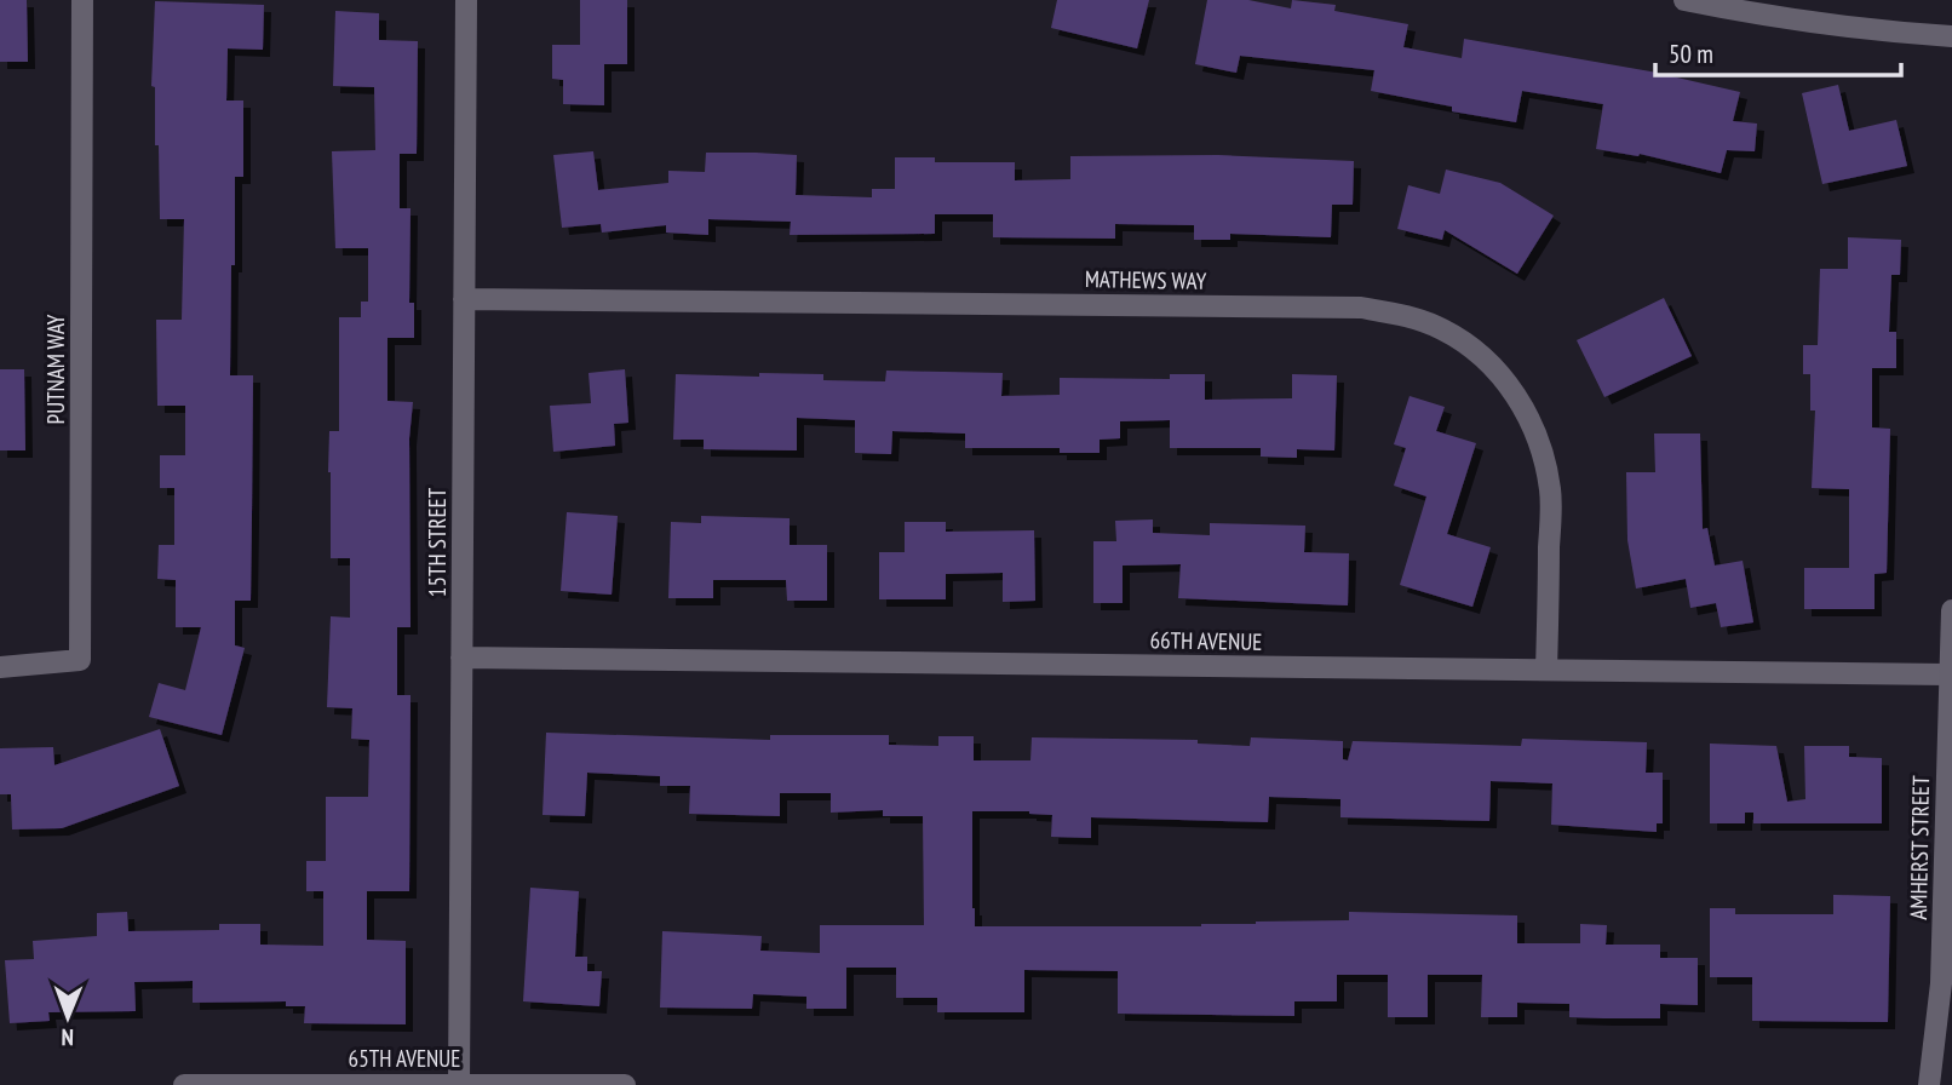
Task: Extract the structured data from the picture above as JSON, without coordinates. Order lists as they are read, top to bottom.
{
  "streets": {
    "street": [
      "MATHEWS WAY",
      "PUTNAM WAY",
      "15TH STREET",
      "66TH AVENUE",
      "AMHERST STREET",
      "65TH AVENUE"
    ]
  },
  "crossings": [
    ["MATHEWS WAY", "15TH STREET"],
    ["MATHEWS WAY", "66TH AVENUE"],
    ["15TH STREET", "66TH AVENUE"],
    ["15TH STREET", "65TH AVENUE"],
    ["66TH AVENUE", "AMHERST STREET"]
  ],
  "scale_bar": "50 m",
  "north": "bottom"
}
